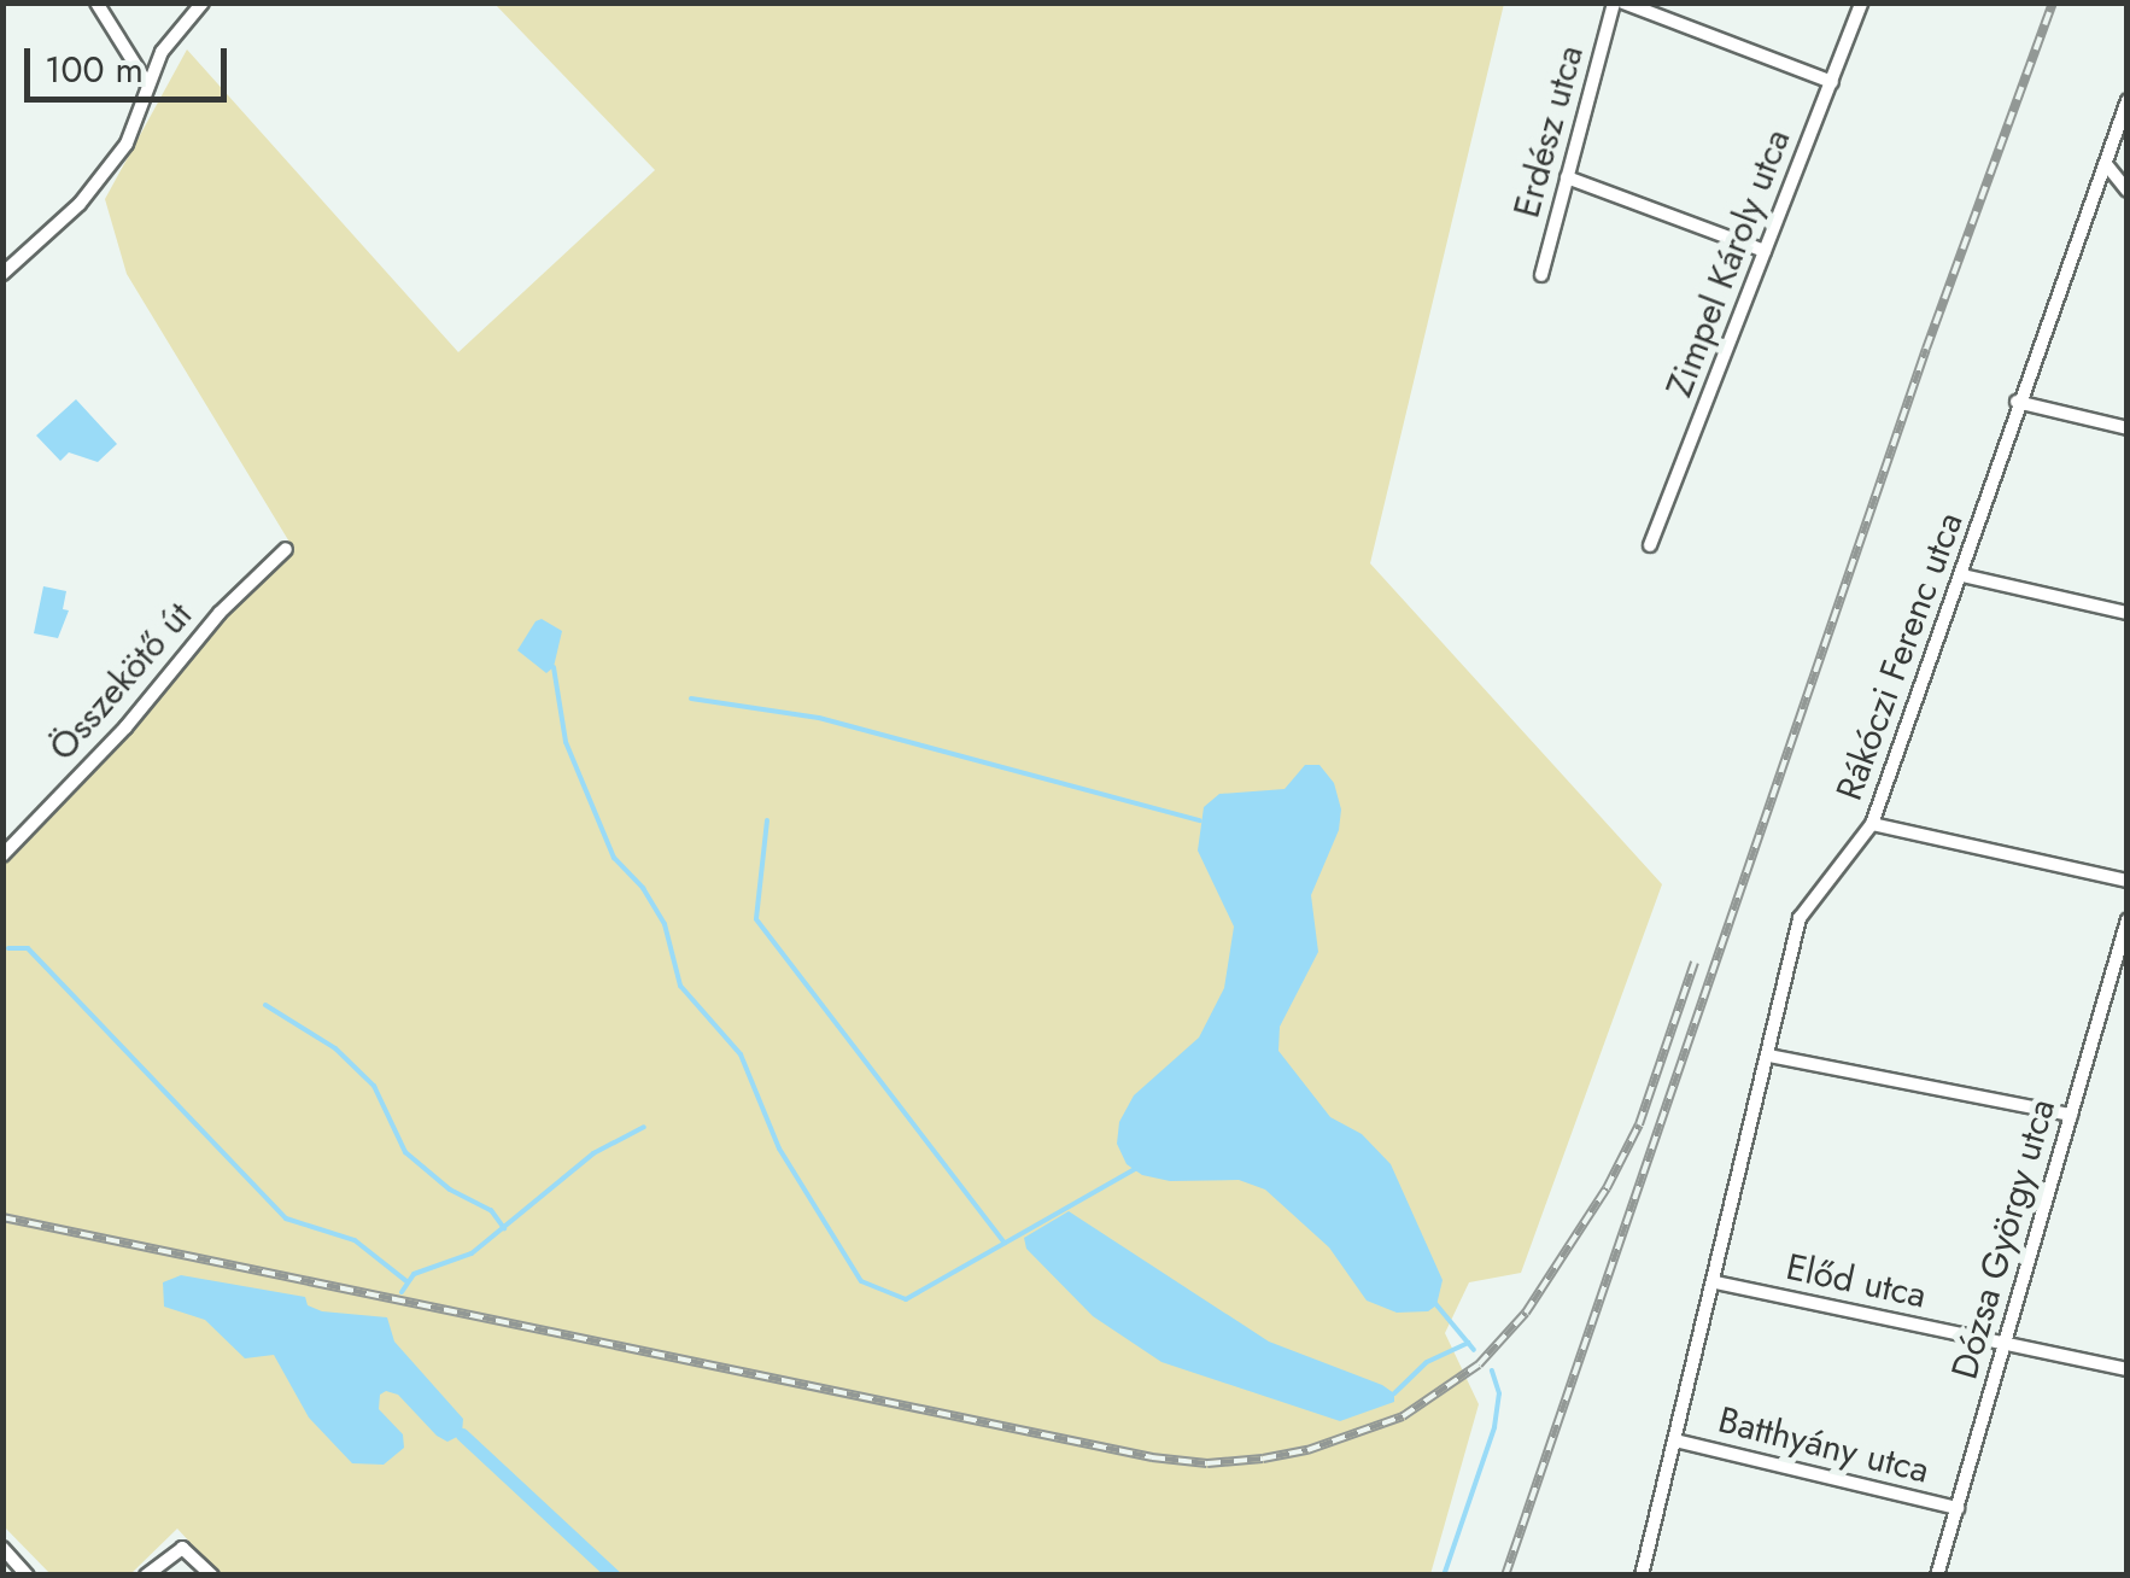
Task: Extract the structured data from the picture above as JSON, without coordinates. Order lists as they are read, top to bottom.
{
  "streets": {
    "street": [
      "Erdész utca",
      "Zimpel Károly utca",
      "Rákóczi Ferenc utca",
      "Összekötő út",
      "Dózsa György utca",
      "Előd utca",
      "Batthyány utca"
    ]
  },
  "crossings": [
    ["Rákóczi Ferenc utca", "Előd utca"],
    ["Rákóczi Ferenc utca", "Batthyány utca"],
    ["Dózsa György utca", "Előd utca"],
    ["Dózsa György utca", "Batthyány utca"]
  ],
  "scale_bar": "100 m"
}
